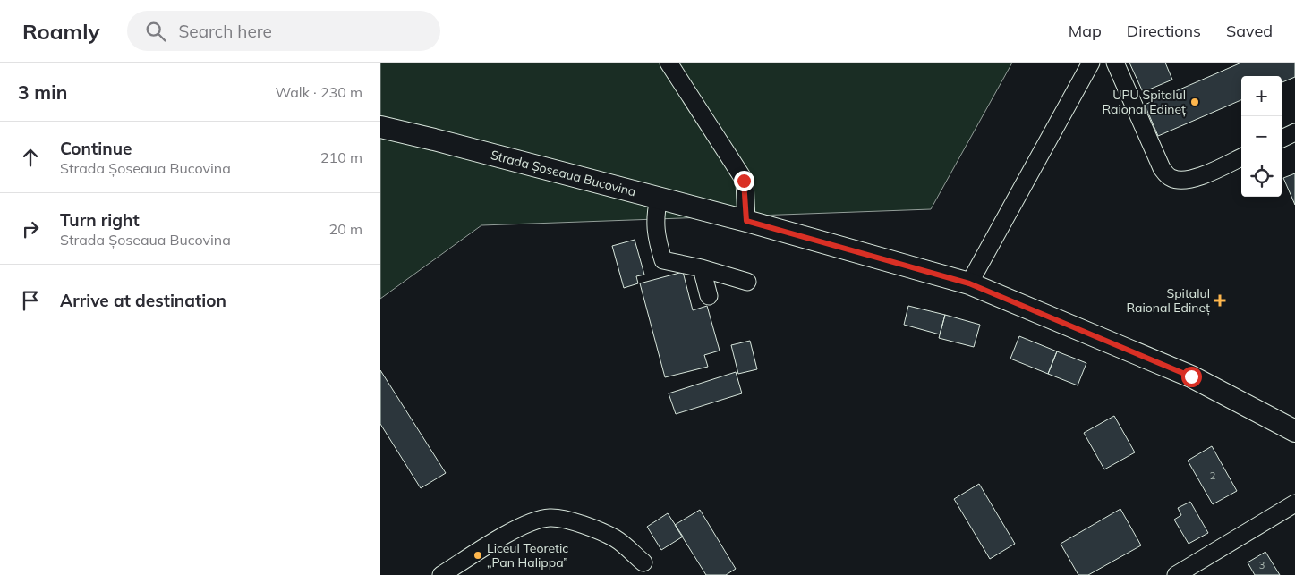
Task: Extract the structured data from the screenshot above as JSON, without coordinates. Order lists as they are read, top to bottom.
{
  "streets": {
    "main road": ["Strada Șoseaua Bucovina"]
  },
  "places": {
    "other": ["UPU Spitalul Raional Edineț", "Liceul Teoretic „Pan Halippa”"],
    "health": ["Spitalul Raional Edineț"]
  },
  "house_numbers": ["2", "3"],
  "page": {
    "header": "Roamly",
    "search": "Search here",
    "nav": ["Map", "Directions", "Saved"],
    "heading": ["3 min", "Walk · 230 m"],
    "map_buttons": ["+", "−"],
    "list": [
      ["Continue", "Strada Șoseaua Bucovina", "210 m"],
      ["Turn right", "Strada Șoseaua Bucovina", "20 m"],
      "Arrive at destination"
    ]
  }
}
